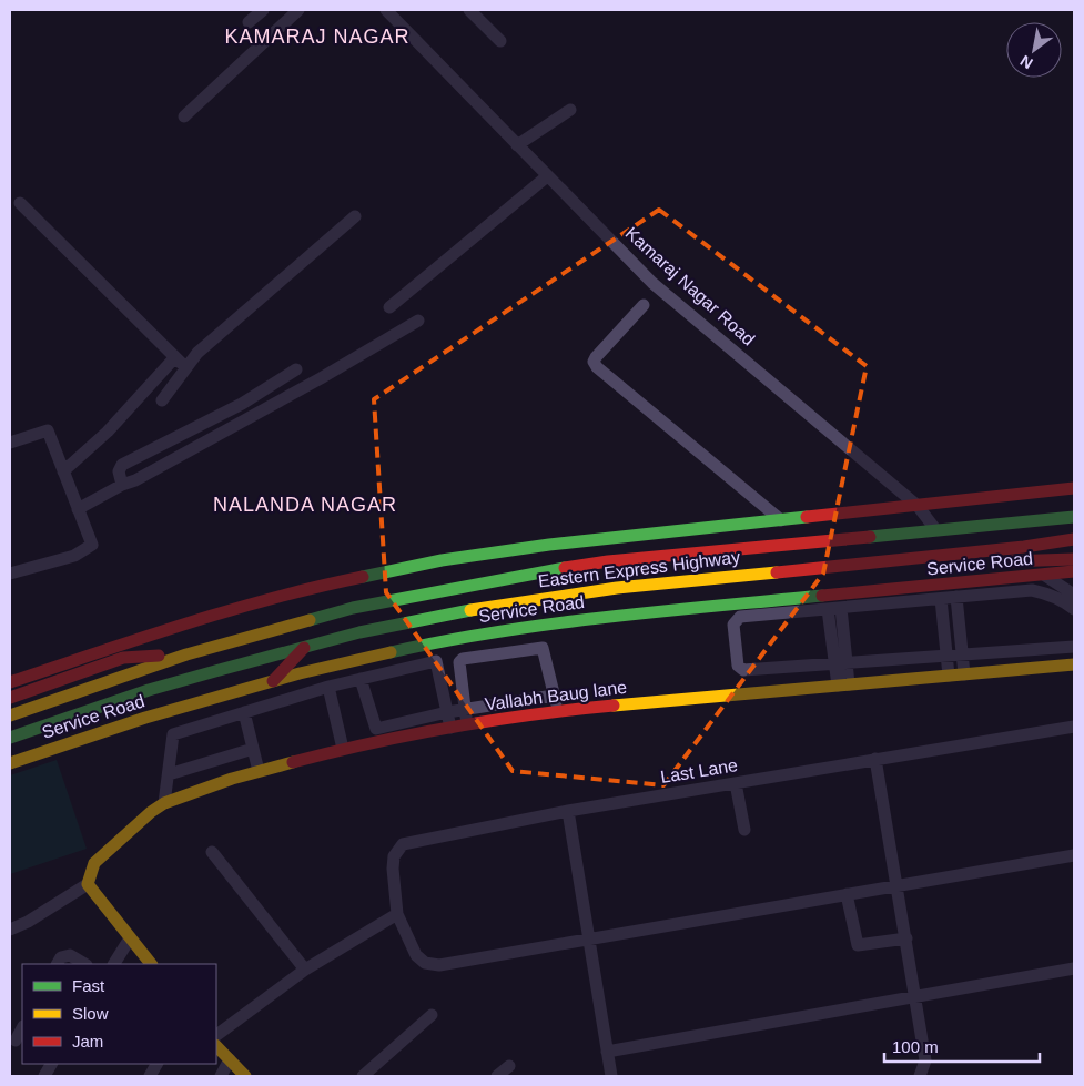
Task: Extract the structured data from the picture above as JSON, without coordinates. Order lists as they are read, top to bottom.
{
  "streets": {
    "main road": ["Service Road", "Eastern Express Highway", "Vallabh Baug lane"],
    "street": ["Kamaraj Nagar Road", "Last Lane"]
  },
  "crossings": [
    ["Kamaraj Nagar Road", "Eastern Express Highway"]
  ],
  "districts": ["KAMARAJ NAGAR", "NALANDA NAGAR"],
  "legend": ["Fast", "Slow", "Jam"],
  "scale_bar": "100 m",
  "north": "bottom left"
}
